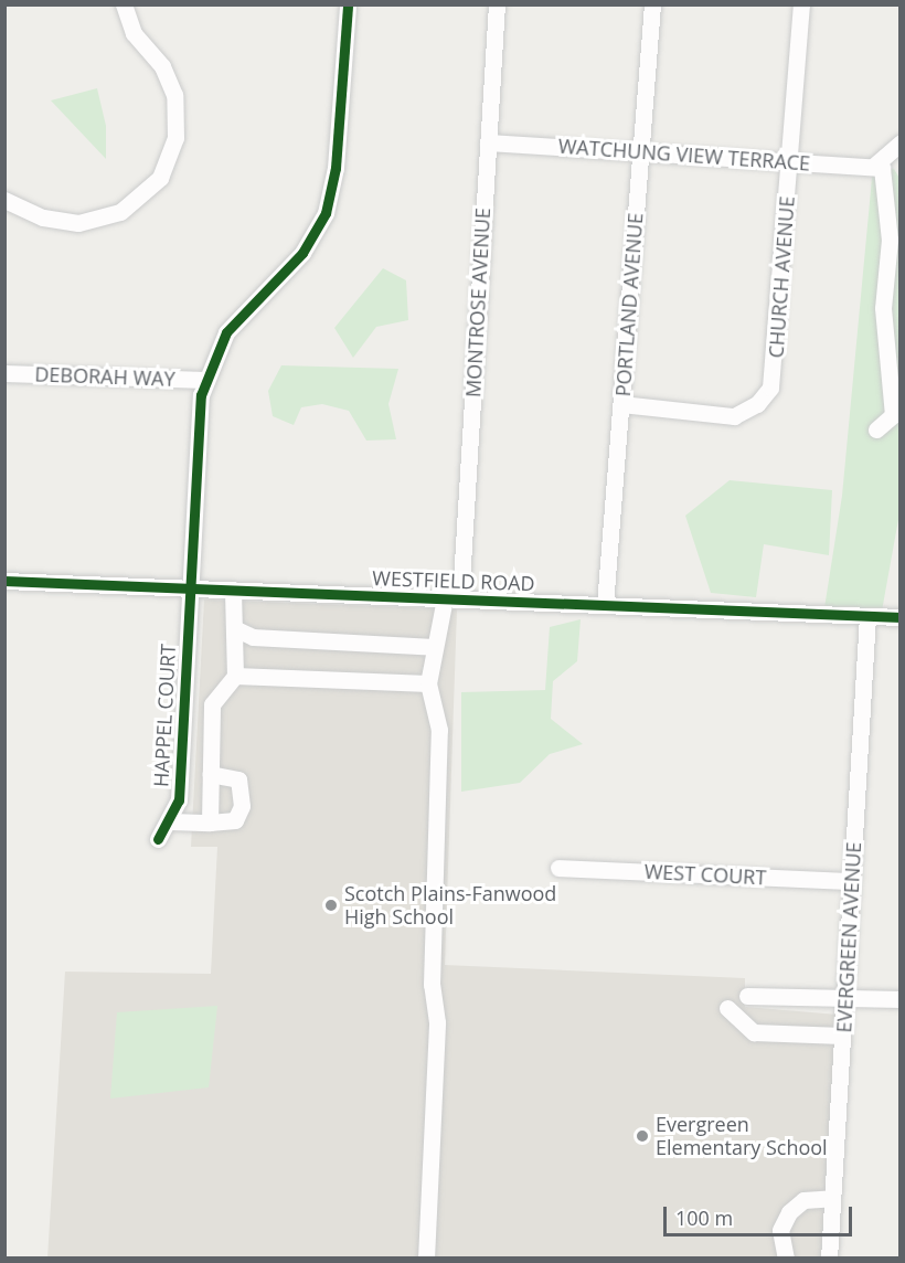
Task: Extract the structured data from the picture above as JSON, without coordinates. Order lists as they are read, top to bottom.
{
  "streets": {
    "street": [
      "WATCHUNG VIEW TERRACE",
      "CHURCH AVENUE",
      "MONTROSE AVENUE",
      "PORTLAND AVENUE",
      "DEBORAH WAY",
      "WESTFIELD ROAD",
      "HAPPEL COURT",
      "WEST COURT",
      "EVERGREEN AVENUE"
    ]
  },
  "crossings": [
    ["WATCHUNG VIEW TERRACE", "CHURCH AVENUE"],
    ["WATCHUNG VIEW TERRACE", "MONTROSE AVENUE"],
    ["WATCHUNG VIEW TERRACE", "PORTLAND AVENUE"],
    ["CHURCH AVENUE", "PORTLAND AVENUE"],
    ["MONTROSE AVENUE", "WESTFIELD ROAD"],
    ["PORTLAND AVENUE", "WESTFIELD ROAD"],
    ["DEBORAH WAY", "HAPPEL COURT"],
    ["WESTFIELD ROAD", "HAPPEL COURT"],
    ["WESTFIELD ROAD", "EVERGREEN AVENUE"],
    ["WEST COURT", "EVERGREEN AVENUE"]
  ],
  "places": ["Scotch Plains-Fanwood High School", "Evergreen Elementary School"],
  "scale_bar": "100 m"
}
